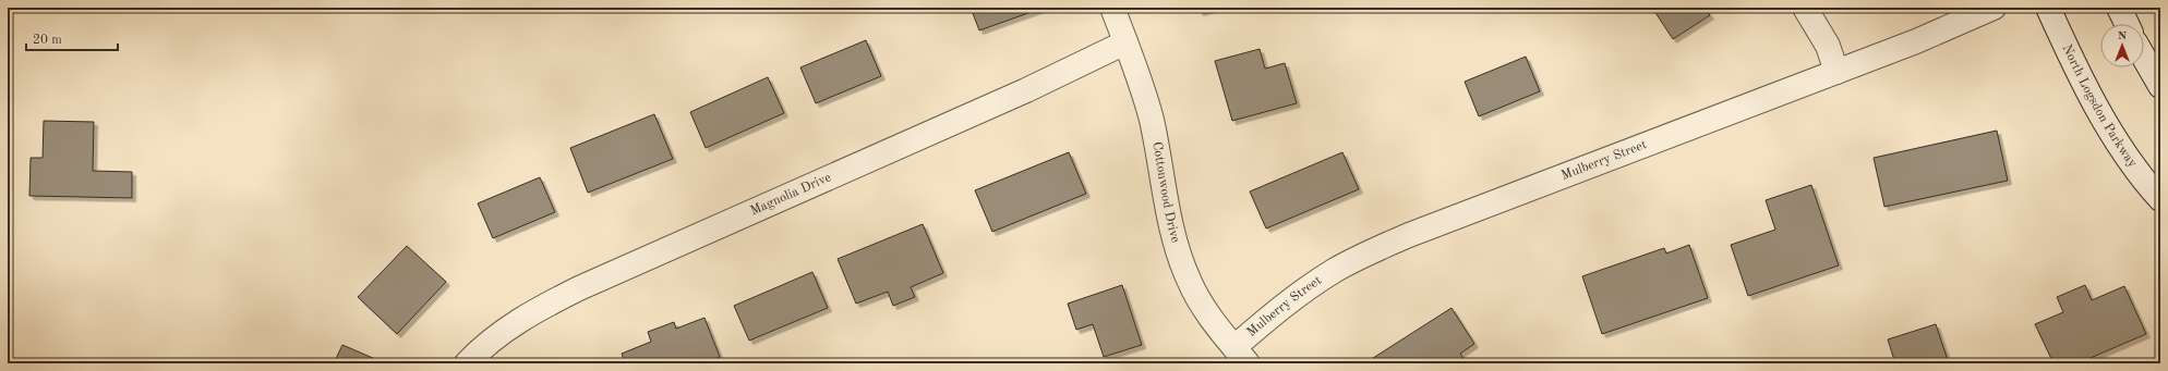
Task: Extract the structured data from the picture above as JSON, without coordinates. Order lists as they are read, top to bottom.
{
  "streets": {
    "street": [
      "North Logsdon Parkway",
      "Mulberry Street",
      "Cottonwood Drive",
      "Magnolia Drive"
    ]
  },
  "crossings": [
    ["Mulberry Street", "Cottonwood Drive"],
    ["Cottonwood Drive", "Magnolia Drive"]
  ],
  "scale_bar": "20 m",
  "north": "top"
}
